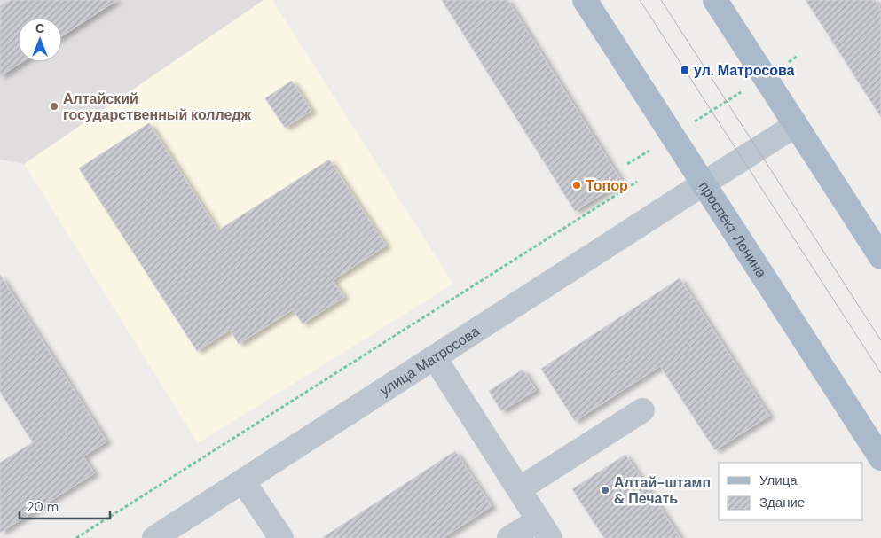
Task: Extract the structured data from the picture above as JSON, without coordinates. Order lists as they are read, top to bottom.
{
  "streets": {
    "main road": ["проспект Ленина"],
    "street": ["улица Матросова"]
  },
  "crossings": [
    ["проспект Ленина", "улица Матросова"]
  ],
  "places": {
    "transit": ["ул. Матросова"],
    "other": ["Алтайский государственный колледж", "Топор", "Алтай-штамп & Печать"]
  },
  "legend": ["Улица", "Здание"],
  "scale_bar": "20 m",
  "north": "top"
}
